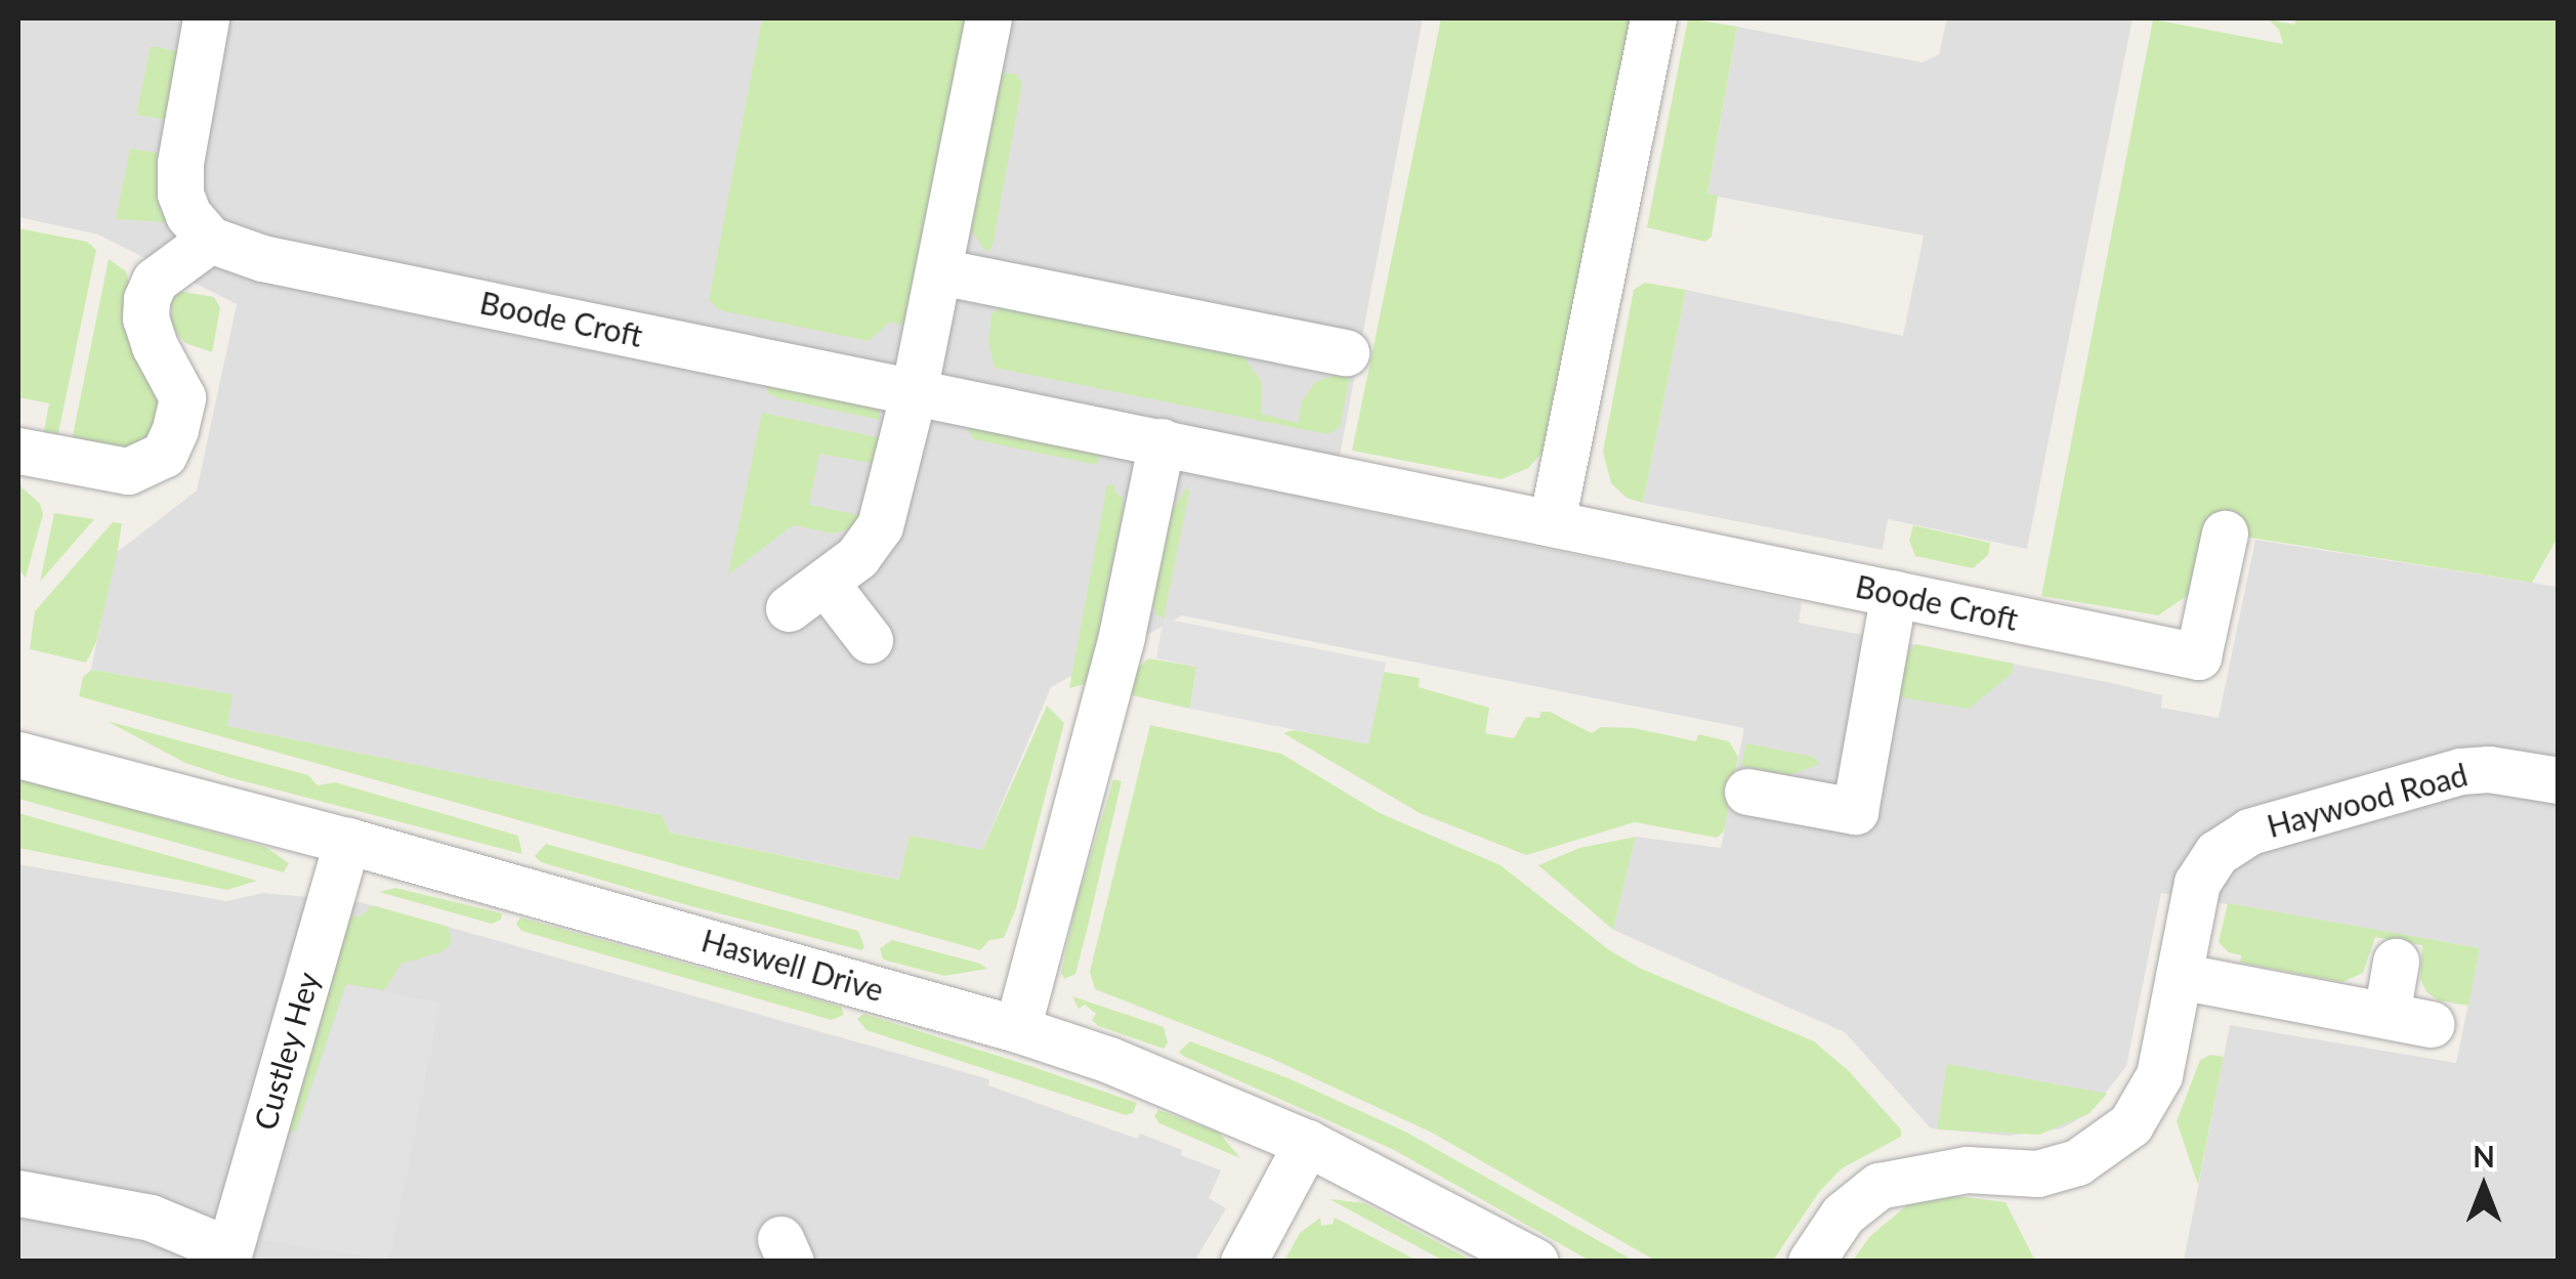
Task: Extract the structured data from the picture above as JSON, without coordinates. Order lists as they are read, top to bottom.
{
  "streets": {
    "street": [
      "Boode Croft",
      "Haywood Road",
      "Haswell Drive",
      "Custley Hey"
    ]
  },
  "crossings": [
    ["Haswell Drive", "Custley Hey"]
  ],
  "north": "top"
}
